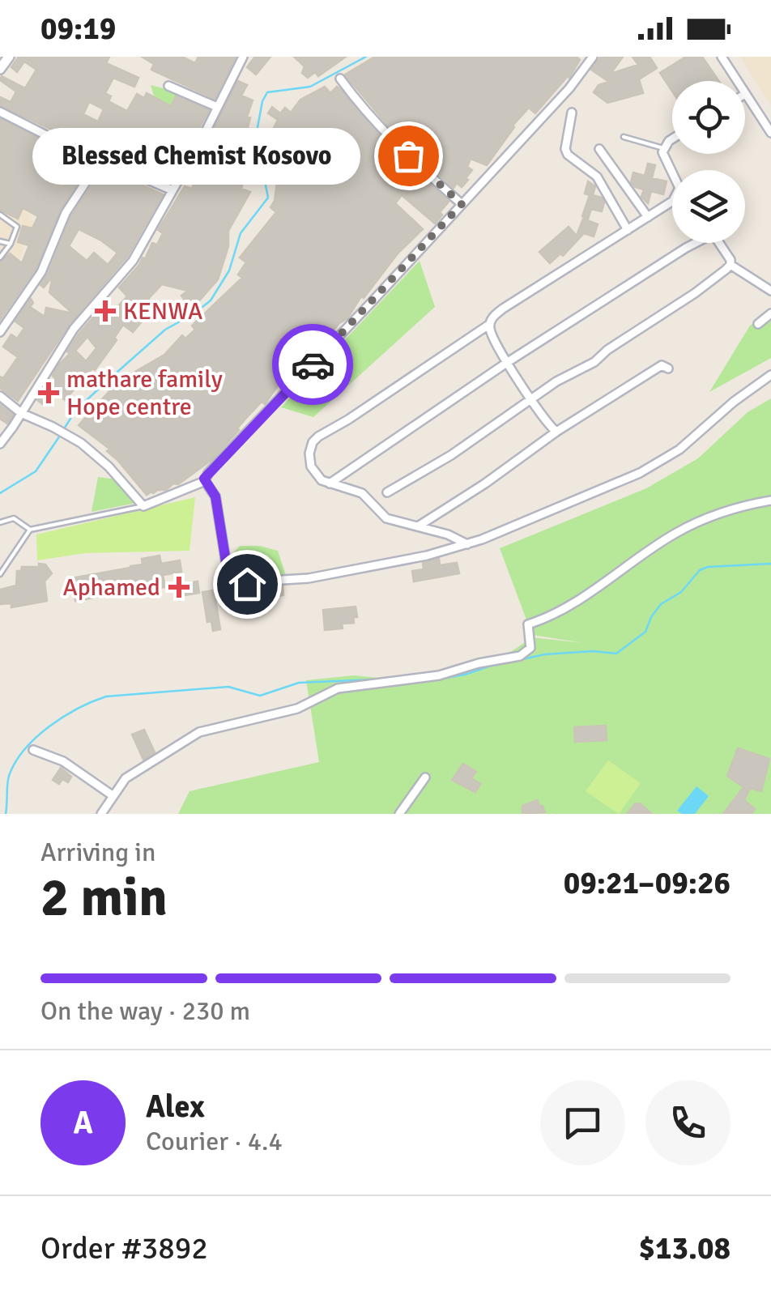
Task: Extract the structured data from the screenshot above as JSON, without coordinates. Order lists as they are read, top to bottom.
{
  "places": {
    "other": ["Blessed Chemist Kosovo"],
    "health": ["KENWA", "mathare family Hope centre", "Aphamed"]
  },
  "page": {
    "status": "09:19",
    "bubble": "Blessed Chemist Kosovo",
    "heading": ["2 min", "Arriving in", "09:21–09:26"],
    "panel": [
      "Alex",
      "Courier · 4.4",
      "Order #3892",
      "$13.08"
    ],
    "bar": "On the way · 230 m",
    "round": "A"
  }
}
